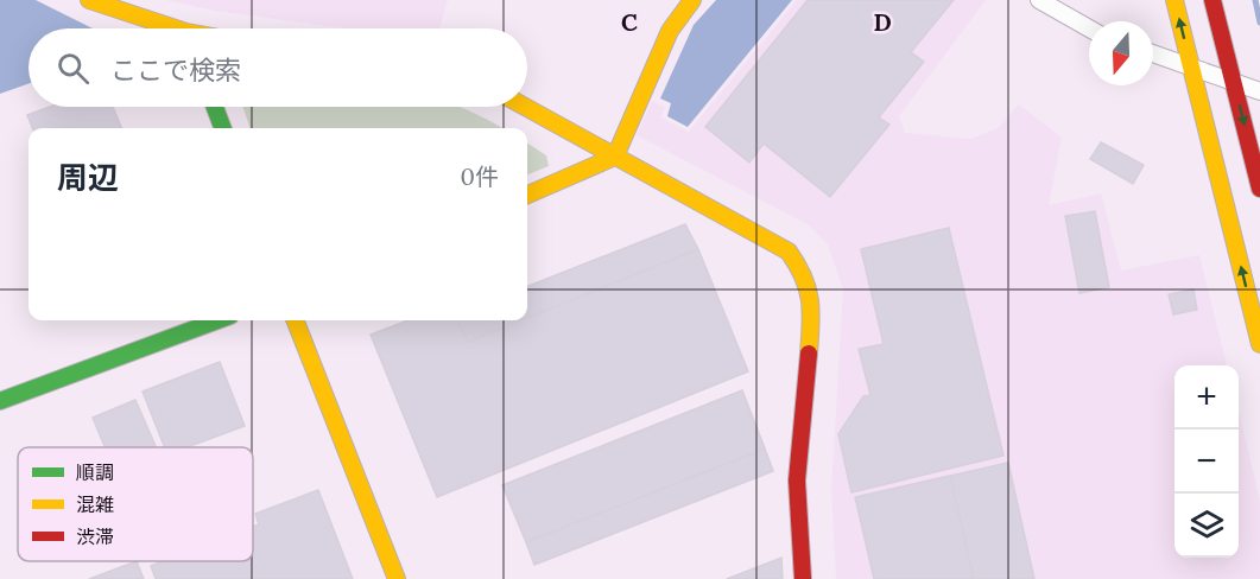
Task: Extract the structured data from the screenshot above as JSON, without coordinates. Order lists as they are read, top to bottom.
{
  "legend": ["順調", "混雑", "渋滞"],
  "north": "bottom",
  "page": {
    "search": "ここで検索",
    "heading": ["周辺", "0件"],
    "map_buttons": ["+", "−"]
  },
  "grid": {
    "columns": ["C", "D"]
  }
}
